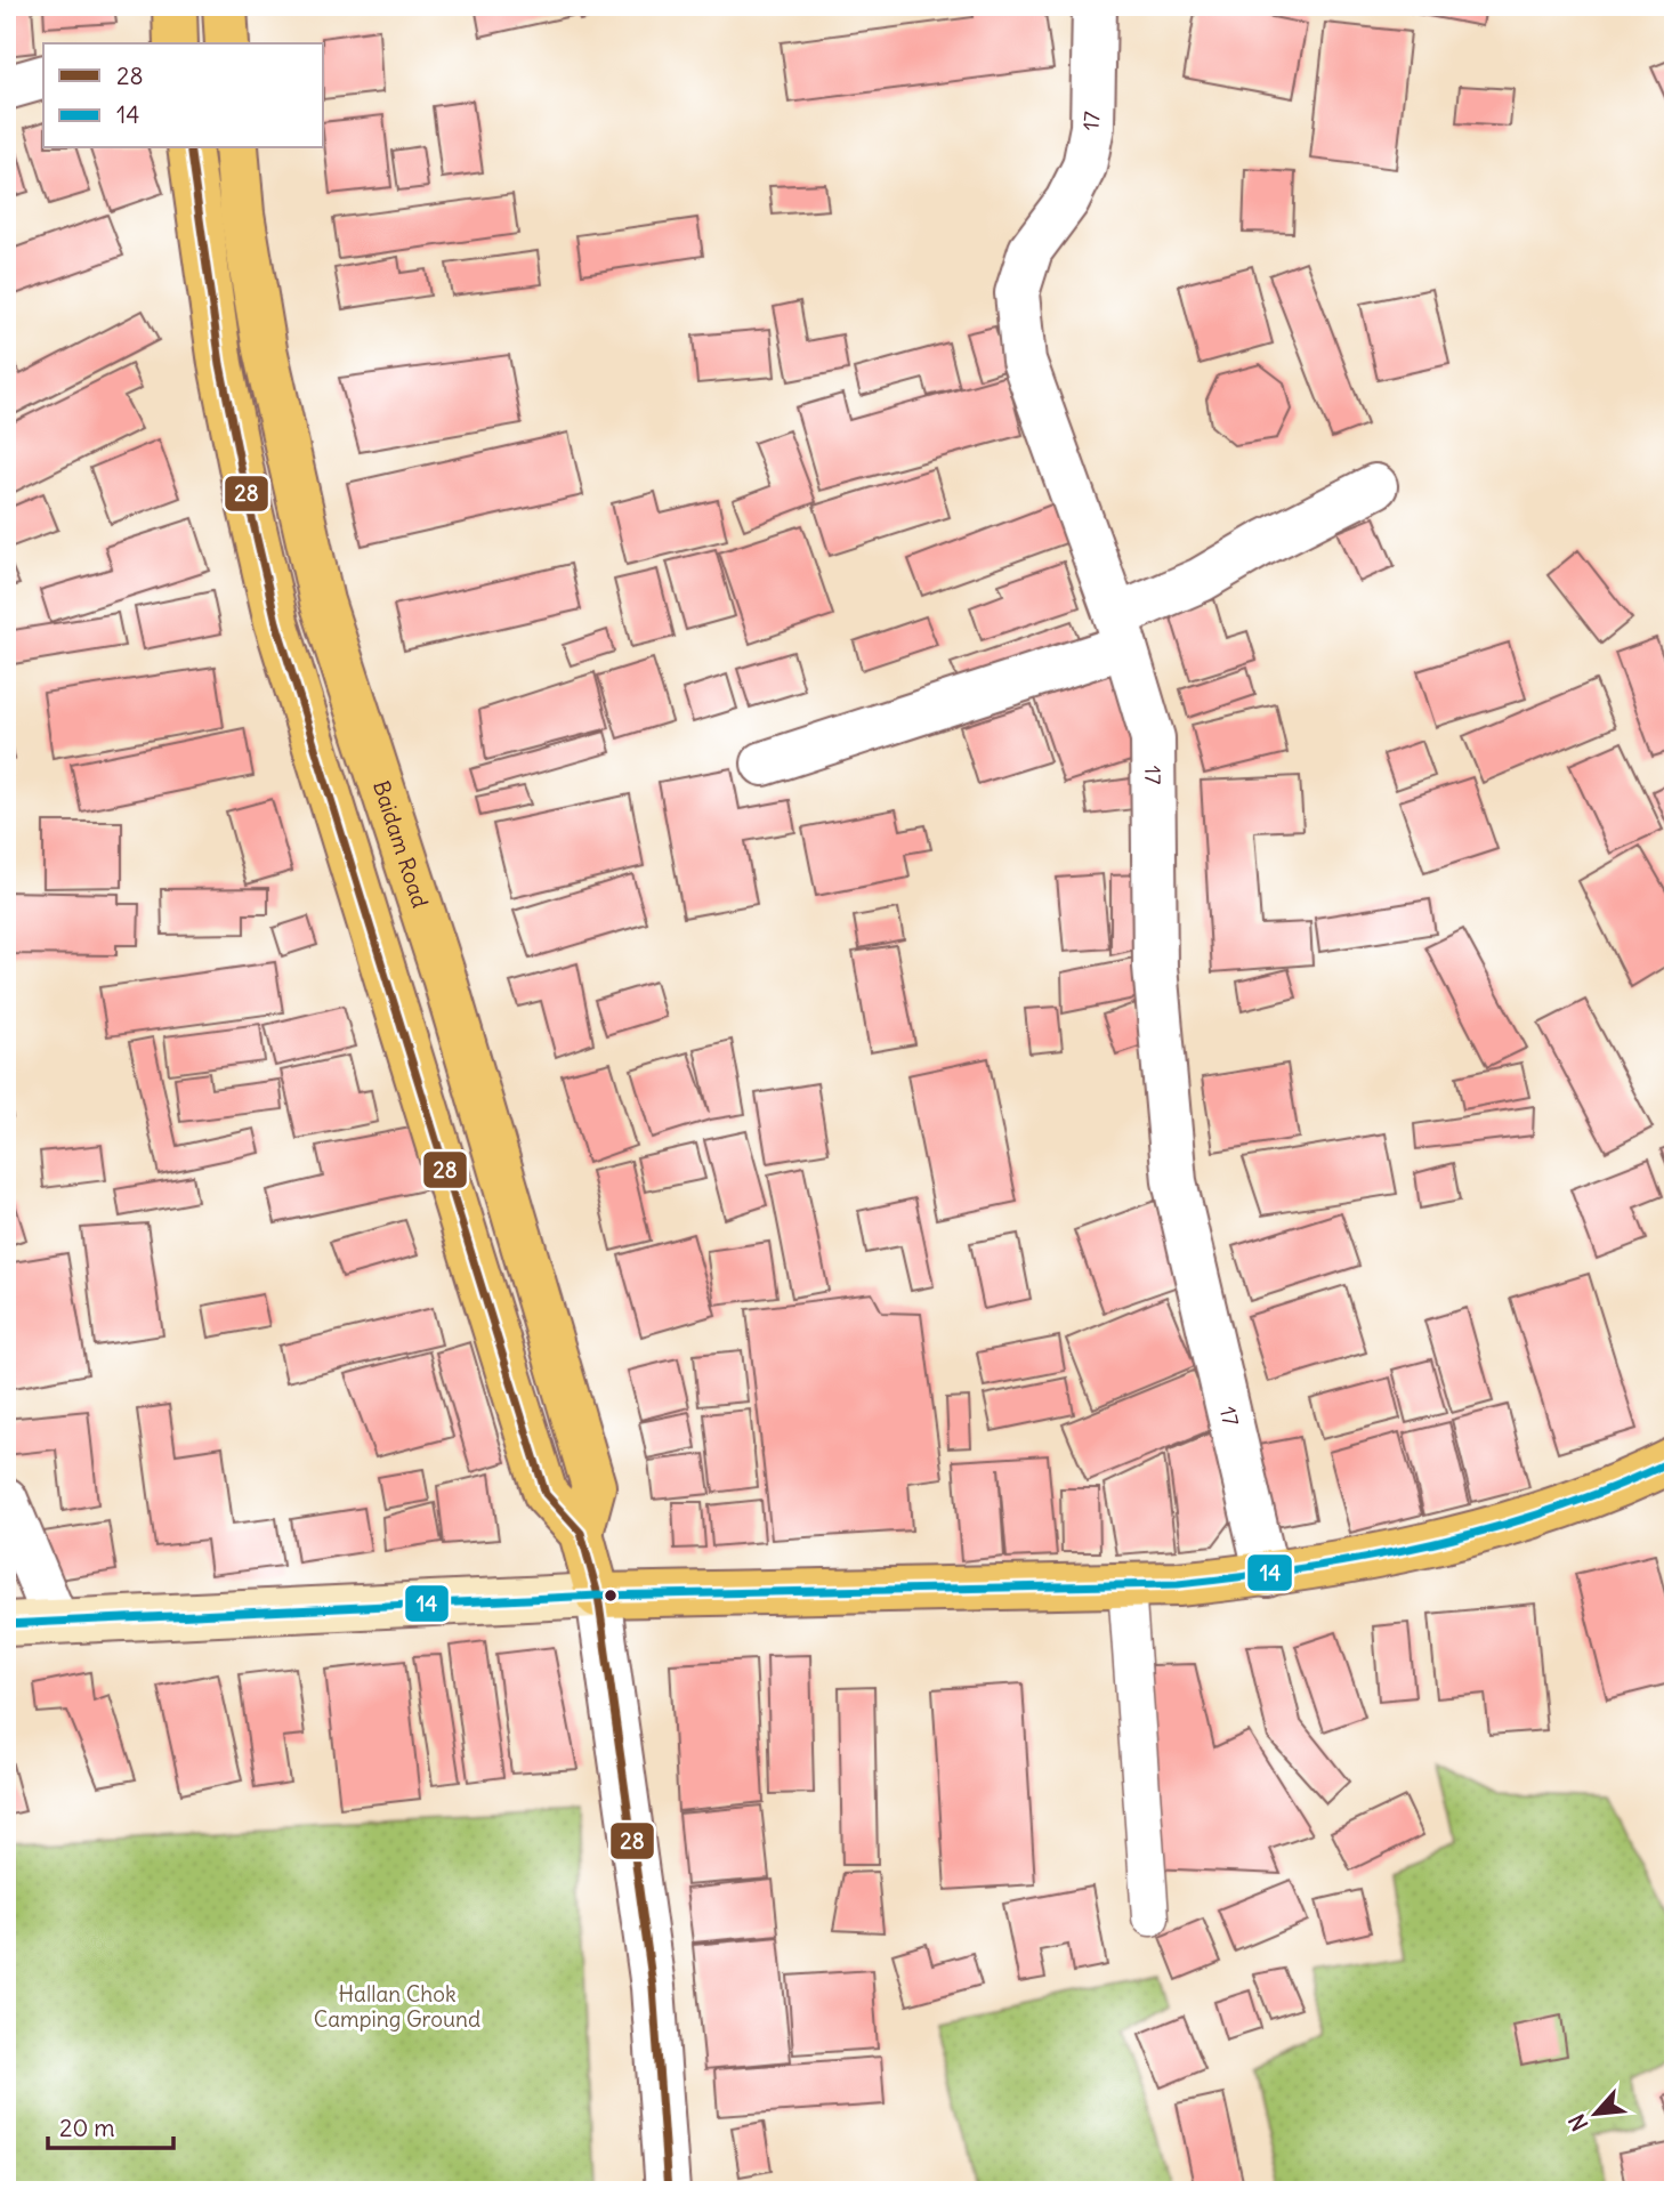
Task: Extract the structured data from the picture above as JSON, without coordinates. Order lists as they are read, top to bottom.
{
  "streets": {
    "main road": ["Baidam Road"],
    "street": ["17"]
  },
  "parks": ["Hallan Chok Camping Ground"],
  "lines": ["transit line 28", "transit line 14"],
  "legend": ["28", "14"],
  "scale_bar": "20 m",
  "north": "bottom left"
}
